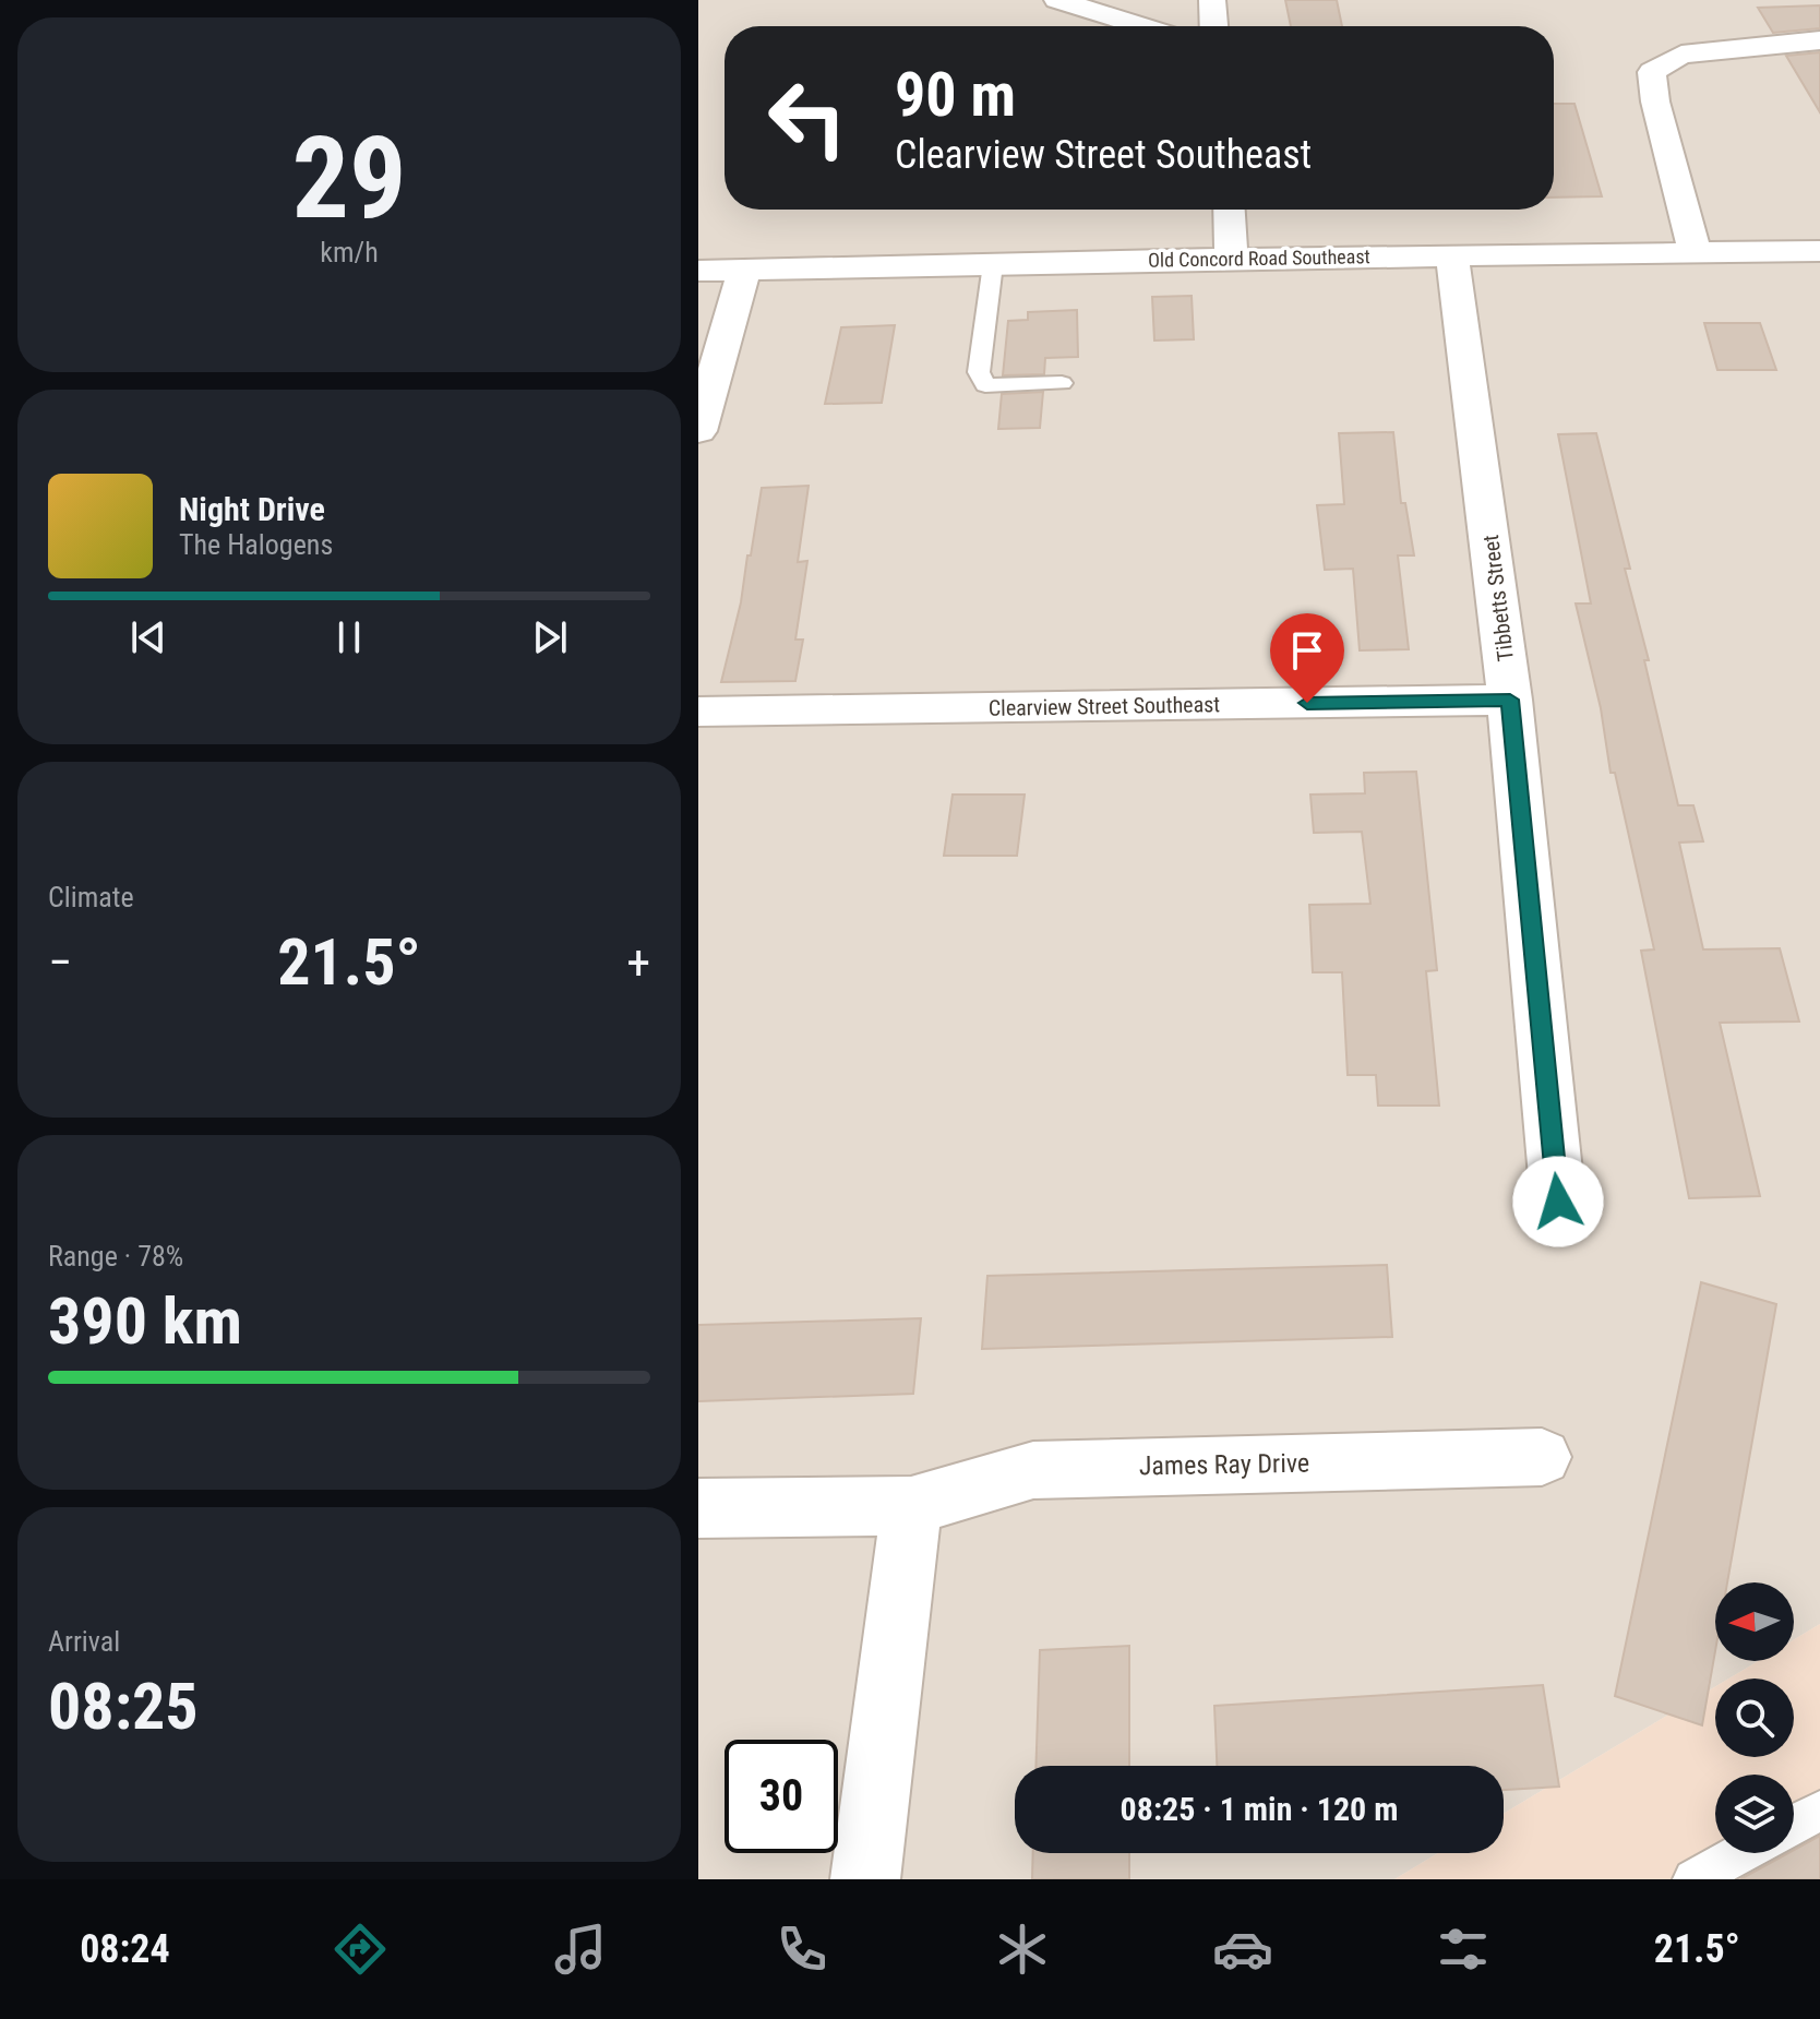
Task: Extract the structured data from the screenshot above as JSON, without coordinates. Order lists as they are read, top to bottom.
{
  "streets": {
    "street": [
      "Old Concord Road Southeast",
      "Tibbetts Street",
      "Clearview Street Southeast",
      "James Ray Drive"
    ]
  },
  "crossings": [
    ["Old Concord Road Southeast", "Tibbetts Street"],
    ["Tibbetts Street", "Clearview Street Southeast"]
  ],
  "north": "left",
  "page": {
    "tile": [
      ["29", "km/h"],
      "Climate",
      ["Range · 78%", "390 km"],
      ["Arrival", "08:25"]
    ],
    "turn": ["90 m", "Clearview Street Southeast"],
    "song": ["Night Drive", "The Halogens"],
    "heat": ["−", "21.5°", "+"],
    "limit": "30",
    "trip": "08:25 · 1 min · 120 m",
    "tabs": ["08:24", "21.5°"]
  }
}
